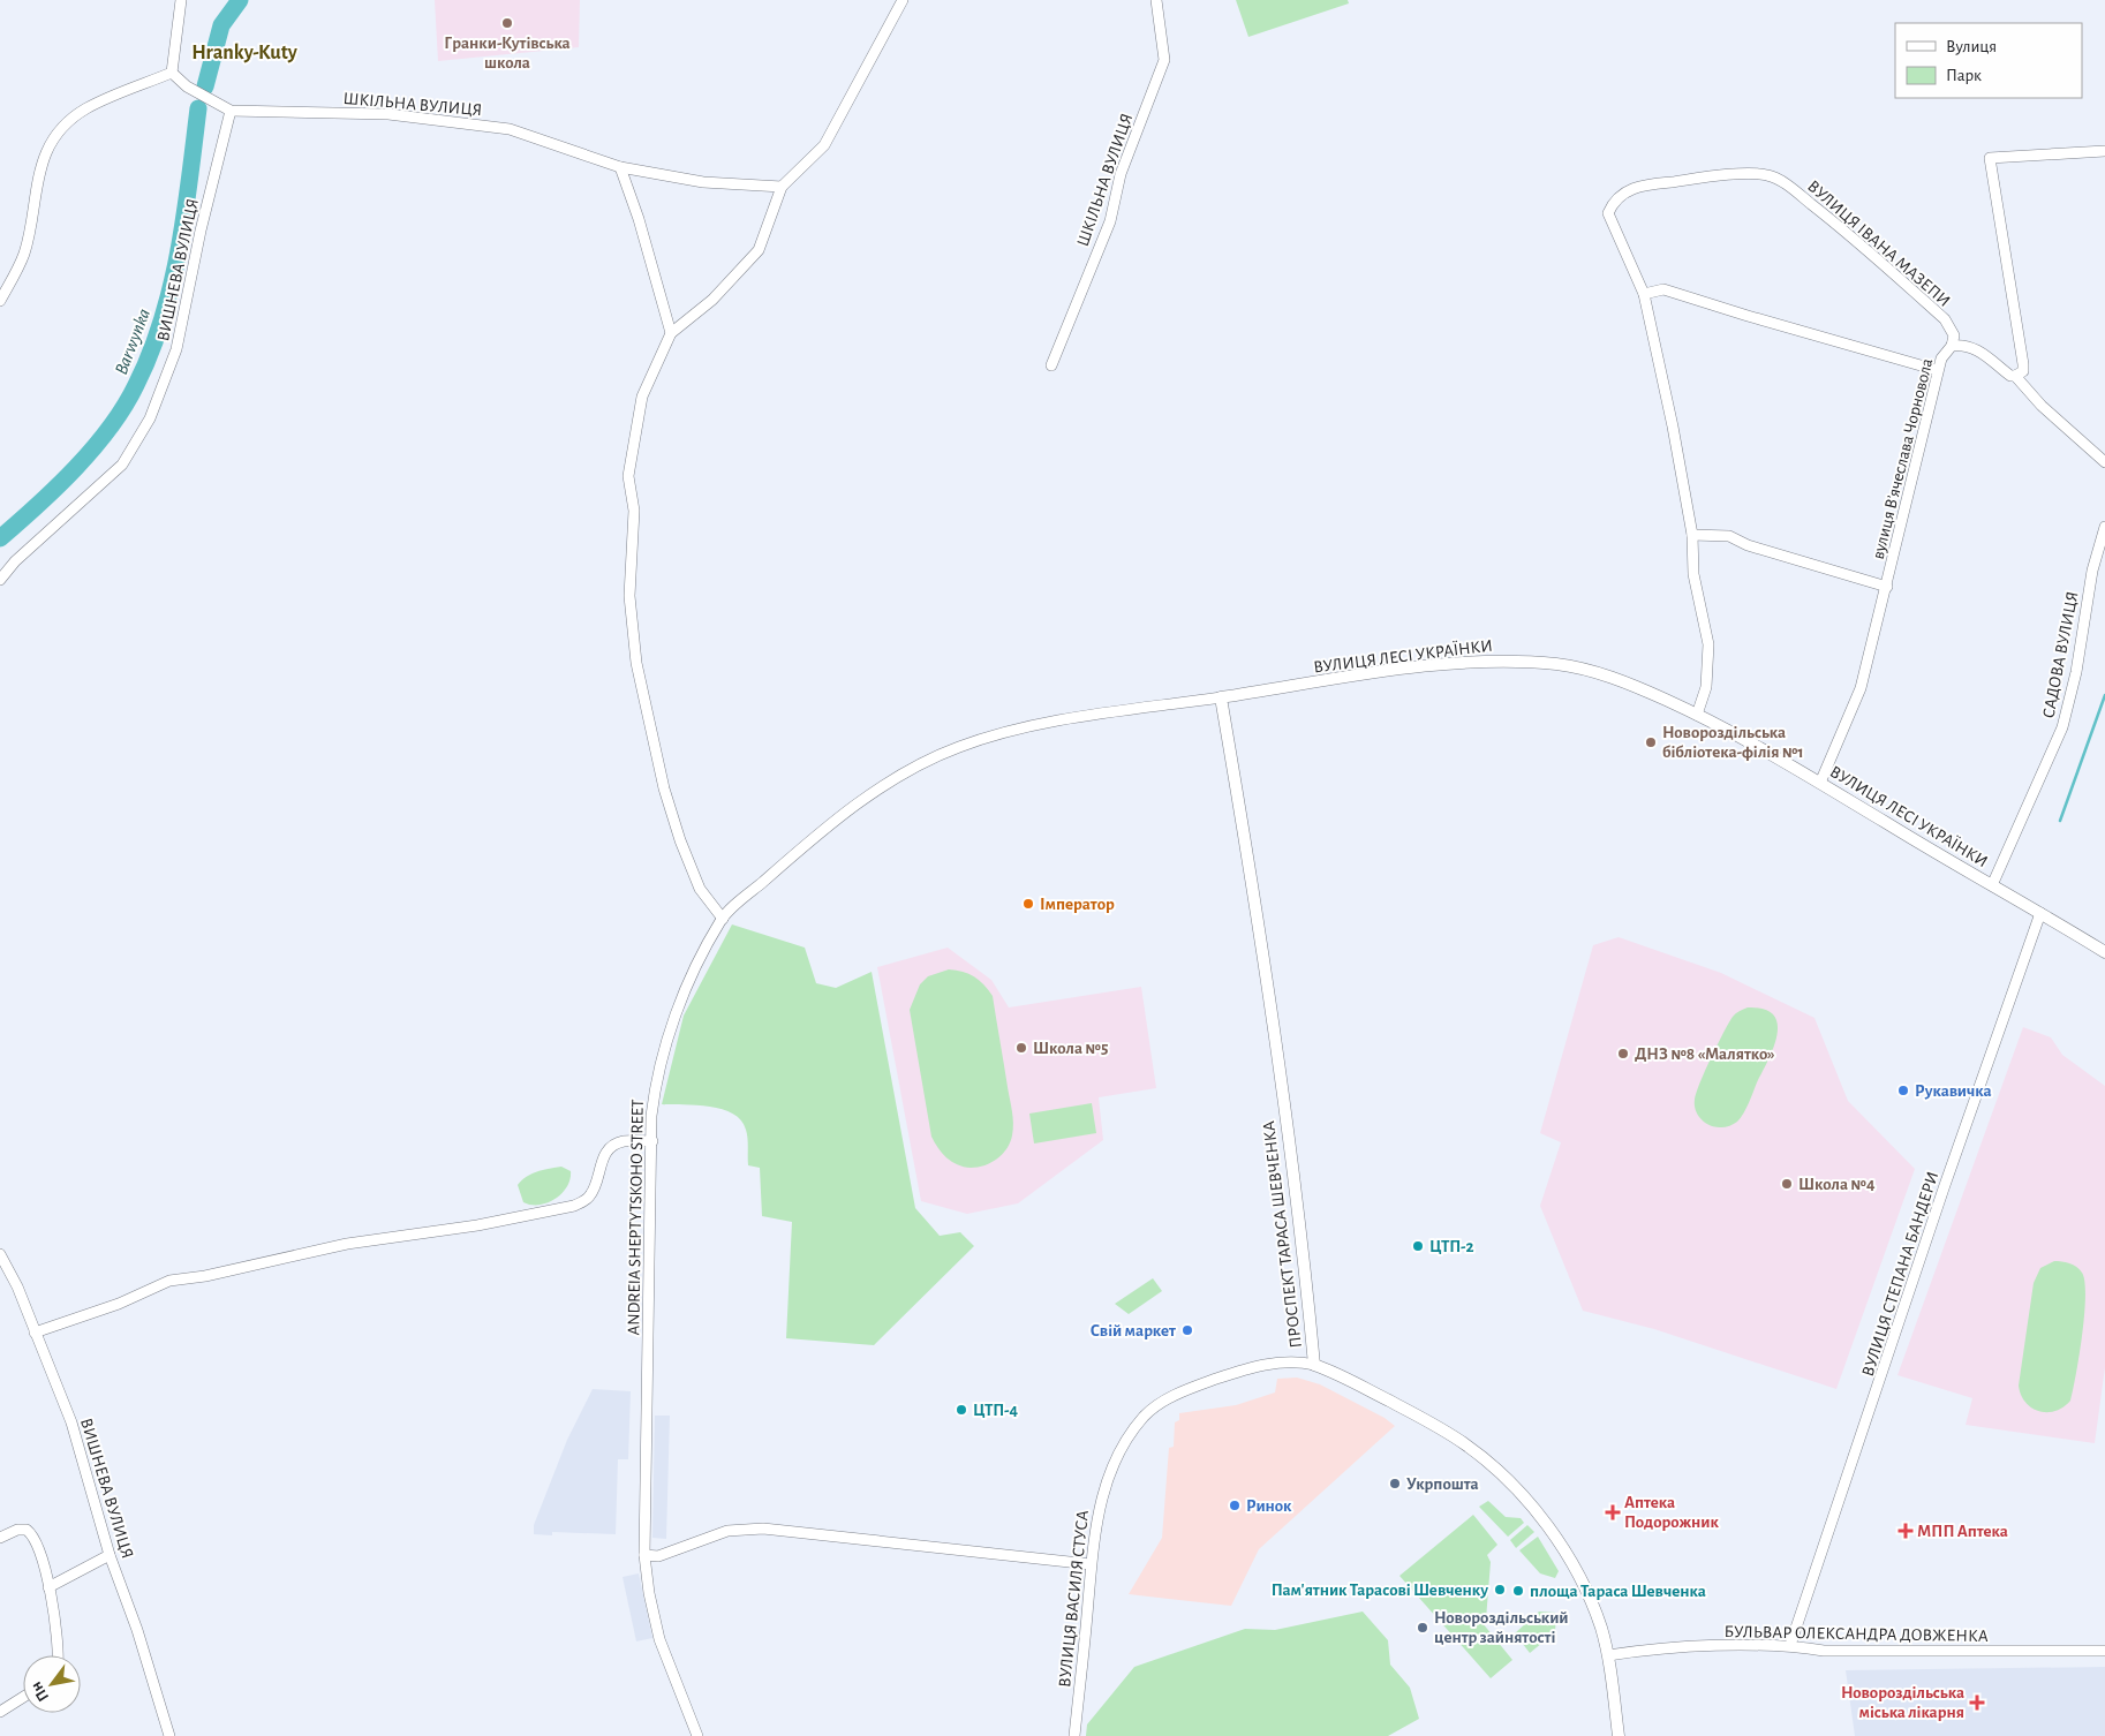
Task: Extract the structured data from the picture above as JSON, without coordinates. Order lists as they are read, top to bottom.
{
  "streets": {
    "street": [
      "ШКІЛЬНА ВУЛИЦЯ",
      "ВУЛИЦЯ ІВАНА МАЗЕПИ",
      "ВИШНЕВА ВУЛИЦЯ",
      "вулиця Вʼячеслава Чорновола",
      "САДОВА ВУЛИЦЯ",
      "ВУЛИЦЯ ЛЕСІ УКРАЇНКИ",
      "ANDREIA SHEPTYTSKOHO STREET",
      "ПРОСПЕКТ ТАРАСА ШЕВЧЕНКА",
      "ВУЛИЦЯ СТЕПАНА БАНДЕРИ",
      "ВУЛИЦЯ ВАСИЛЯ СТУСА",
      "БУЛЬВАР ОЛЕКСАНДРА ДОВЖЕНКА"
    ]
  },
  "crossings": [
    ["ШКІЛЬНА ВУЛИЦЯ", "ВИШНЕВА ВУЛИЦЯ"],
    ["ВУЛИЦЯ ІВАНА МАЗЕПИ", "вулиця Вʼячеслава Чорновола"],
    ["вулиця Вʼячеслава Чорновола", "ВУЛИЦЯ ЛЕСІ УКРАЇНКИ"],
    ["САДОВА ВУЛИЦЯ", "ВУЛИЦЯ ЛЕСІ УКРАЇНКИ"],
    ["ВУЛИЦЯ ЛЕСІ УКРАЇНКИ", "ANDREIA SHEPTYTSKOHO STREET"],
    ["ВУЛИЦЯ ЛЕСІ УКРАЇНКИ", "ПРОСПЕКТ ТАРАСА ШЕВЧЕНКА"],
    ["ВУЛИЦЯ ЛЕСІ УКРАЇНКИ", "ВУЛИЦЯ СТЕПАНА БАНДЕРИ"],
    ["ANDREIA SHEPTYTSKOHO STREET", "ПРОСПЕКТ ТАРАСА ШЕВЧЕНКА"],
    ["ПРОСПЕКТ ТАРАСА ШЕВЧЕНКА", "ВУЛИЦЯ ВАСИЛЯ СТУСА"],
    ["ПРОСПЕКТ ТАРАСА ШЕВЧЕНКА", "БУЛЬВАР ОЛЕКСАНДРА ДОВЖЕНКА"],
    ["ВУЛИЦЯ СТЕПАНА БАНДЕРИ", "БУЛЬВАР ОЛЕКСАНДРА ДОВЖЕНКА"]
  ],
  "districts": ["Hranky-Kuty"],
  "water": ["Barwynka"],
  "places": {
    "other": [
      "Гранки-Кутівська школа",
      "Новороздільська бібліотека-філія №1",
      "Імператор",
      "Школа №5",
      "ДНЗ №8 «Малятко»",
      "Рукавичка",
      "Школа №4",
      "ЦТП-2",
      "Свiй маркет",
      "ЦТП-4",
      "Укрпошта",
      "Ринок",
      "Пам'ятник Тарасові Шевченку",
      "площа Тараса Шевченка",
      "Новороздільський центр зайнятості"
    ],
    "health": ["Аптека Подорожник", "МПП Аптека", "Новороздільська міська лікарня"]
  },
  "legend": ["Вулиця", "Парк"],
  "north": "bottom left"
}
